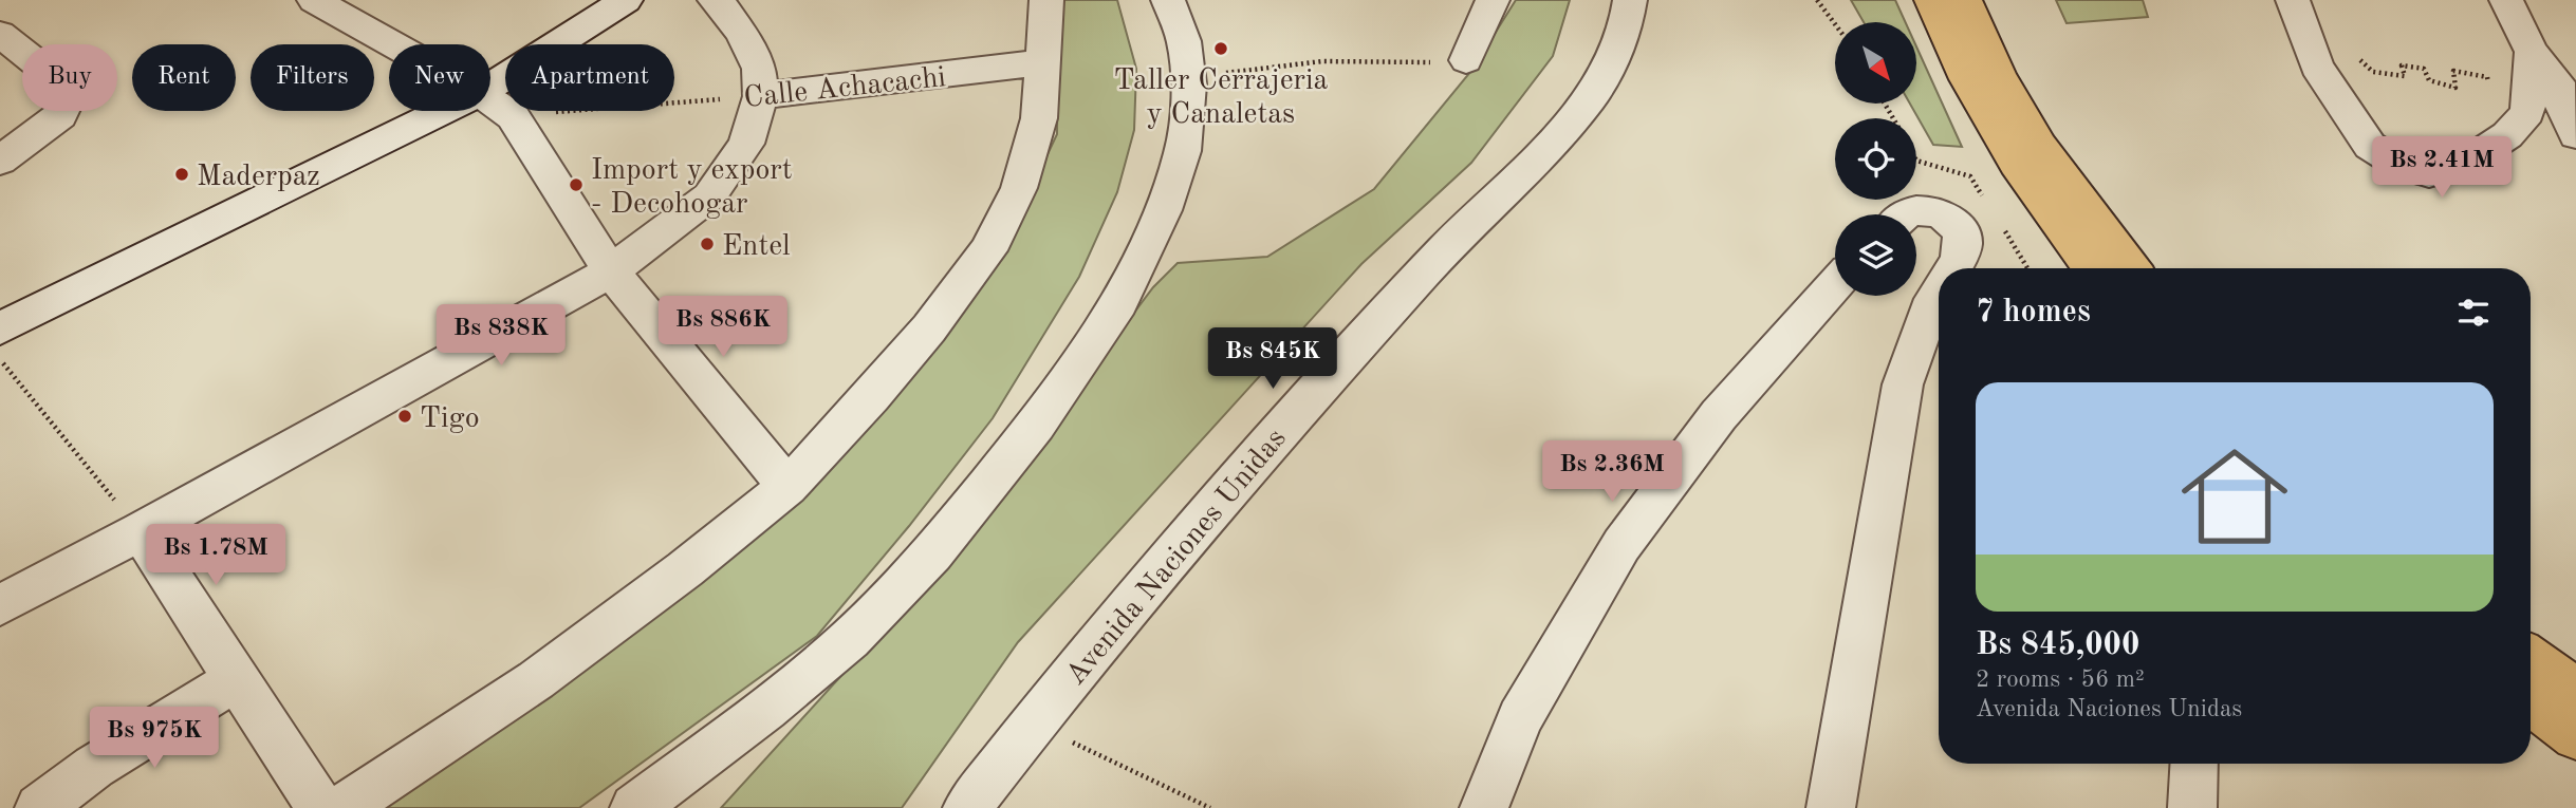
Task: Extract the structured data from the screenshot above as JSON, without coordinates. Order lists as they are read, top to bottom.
{
  "streets": {
    "street": ["Calle Achacachi", "Avenida Naciones Unidas"]
  },
  "places": [
    "Taller Cerrajeria y Canaletas",
    "Maderpaz",
    "Import y export - Decohogar",
    "Entel",
    "Tigo"
  ],
  "north": "bottom right",
  "page": {
    "chip": [
      "Buy",
      "Rent",
      "Filters",
      "New",
      "Apartment"
    ],
    "price": [
      "Bs 2.41M",
      "Bs 886K",
      "Bs 838K",
      "Bs 845K",
      "Bs 2.36M",
      "Bs 1.78M",
      "Bs 975K"
    ],
    "heading": "7 homes",
    "list": [
      {
        "name": "Bs 845,000",
        "note": "2 rooms · 56 m² · Avenida Naciones Unidas"
      }
    ]
  }
}
